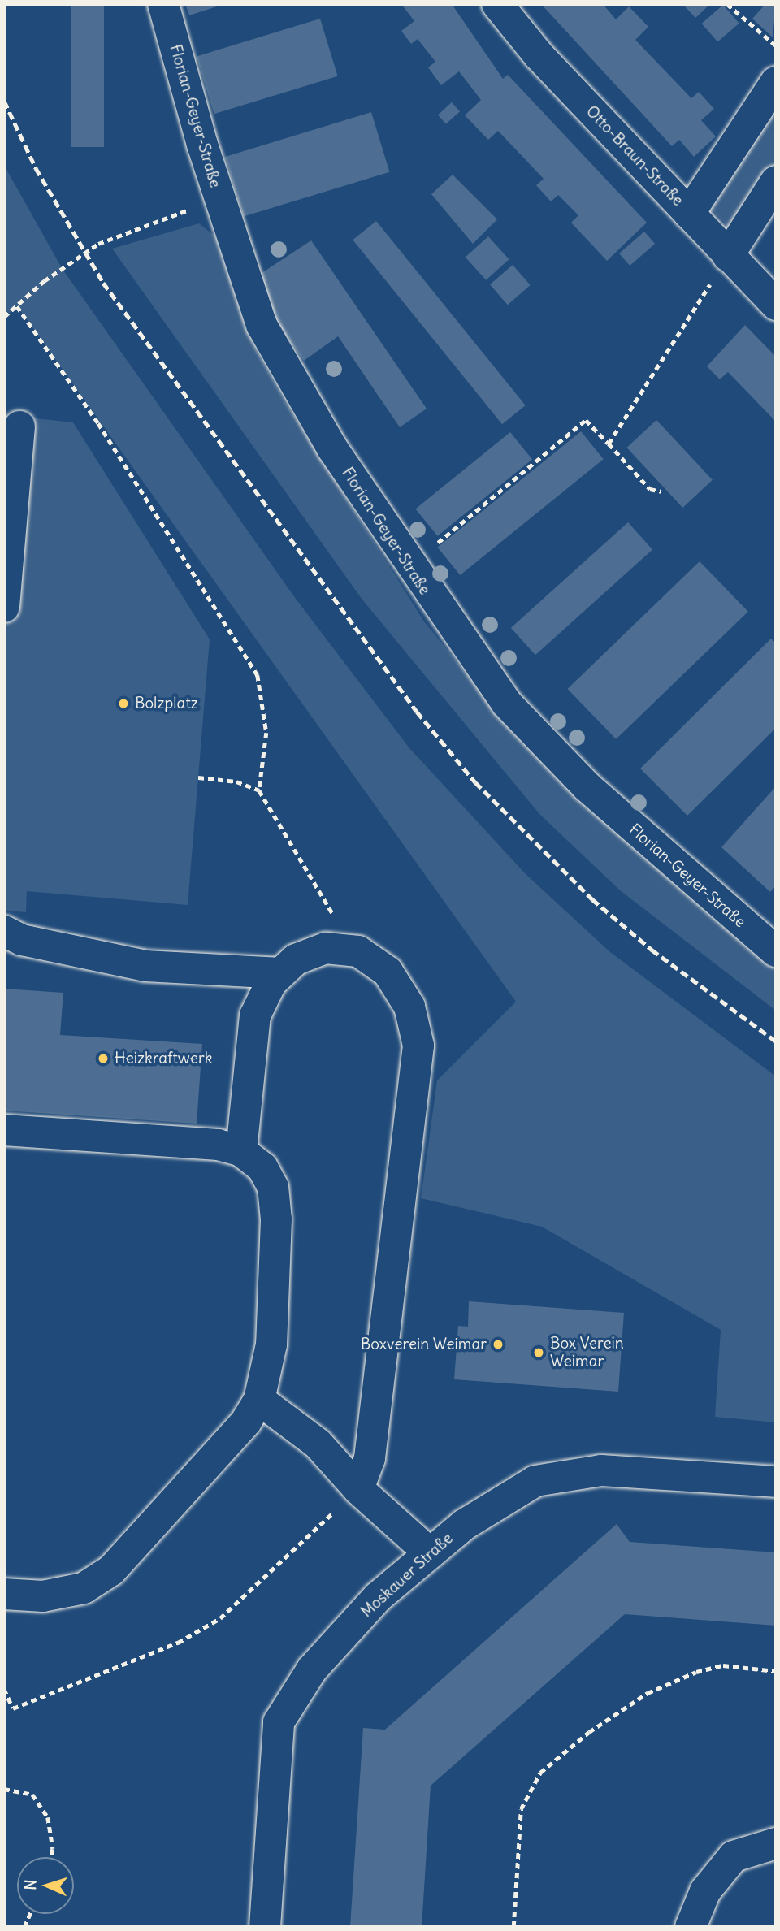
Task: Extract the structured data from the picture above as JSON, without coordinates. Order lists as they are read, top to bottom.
{
  "streets": {
    "street": ["Florian-Geyer-Straße", "Otto-Braun-Straße", "Moskauer Straße"]
  },
  "places": [
    "Bolzplatz",
    "Heizkraftwerk",
    "Boxverein Weimar",
    "Box Verein Weimar"
  ],
  "north": "left"
}
